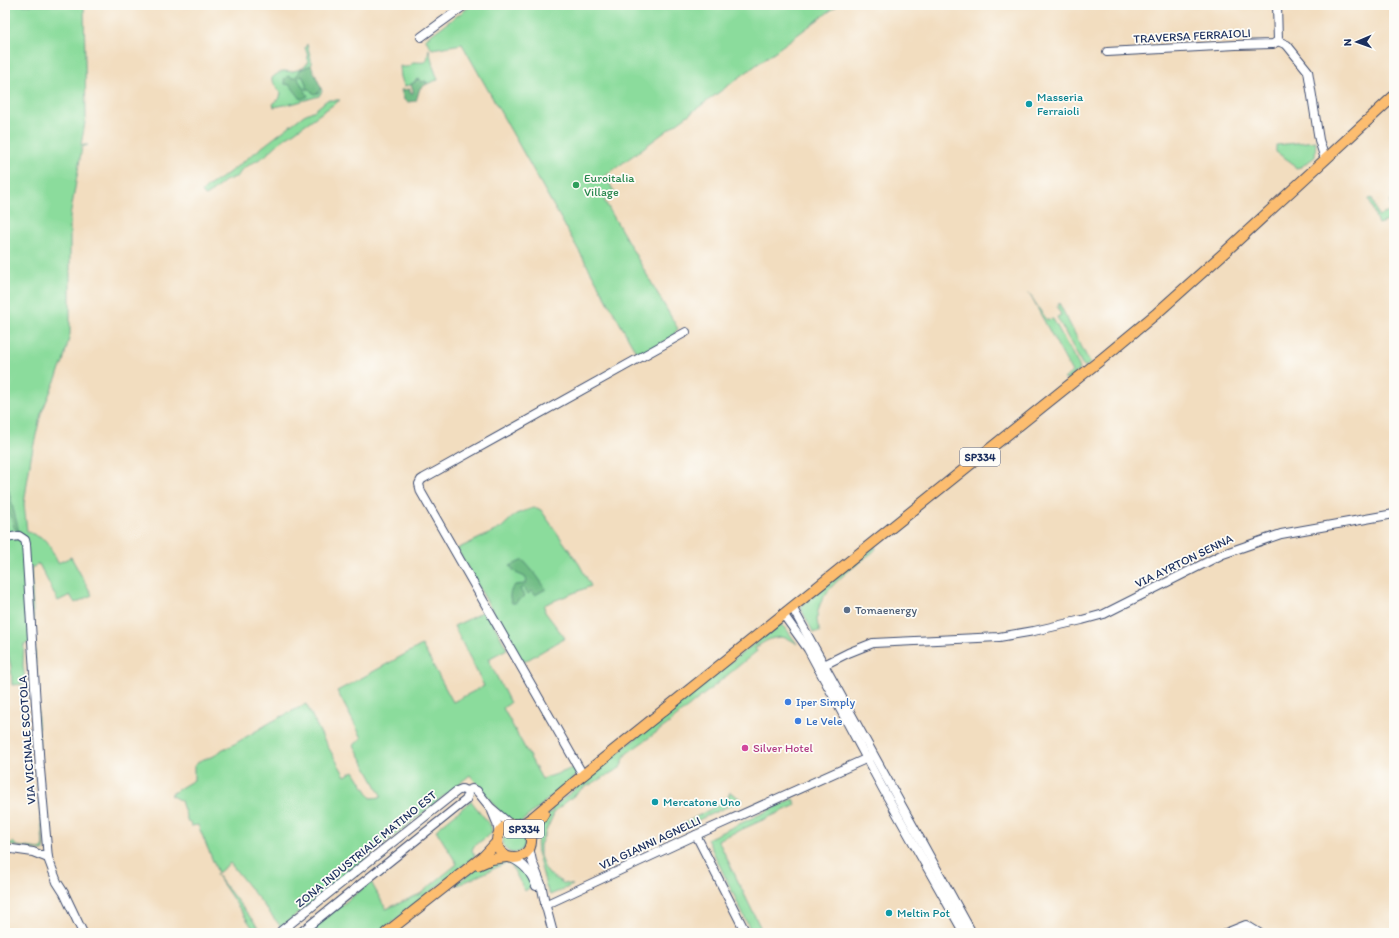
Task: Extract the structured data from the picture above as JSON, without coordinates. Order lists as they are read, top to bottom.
{
  "streets": {
    "main road": ["SP334"],
    "street": [
      "TRAVERSA FERRAIOLI",
      "VIA AYRTON SENNA",
      "VIA VICINALE SCOTOLA",
      "VIA GIANNI AGNELLI",
      "ZONA INDUSTRIALE MATINO EST"
    ]
  },
  "places": [
    "Masseria Ferraioli",
    "Euroitalia Village",
    "Tomaenergy",
    "Iper Simply",
    "Le Vele",
    "Silver Hotel",
    "Mercatone Uno",
    "Meltin Pot"
  ],
  "north": "left"
}
